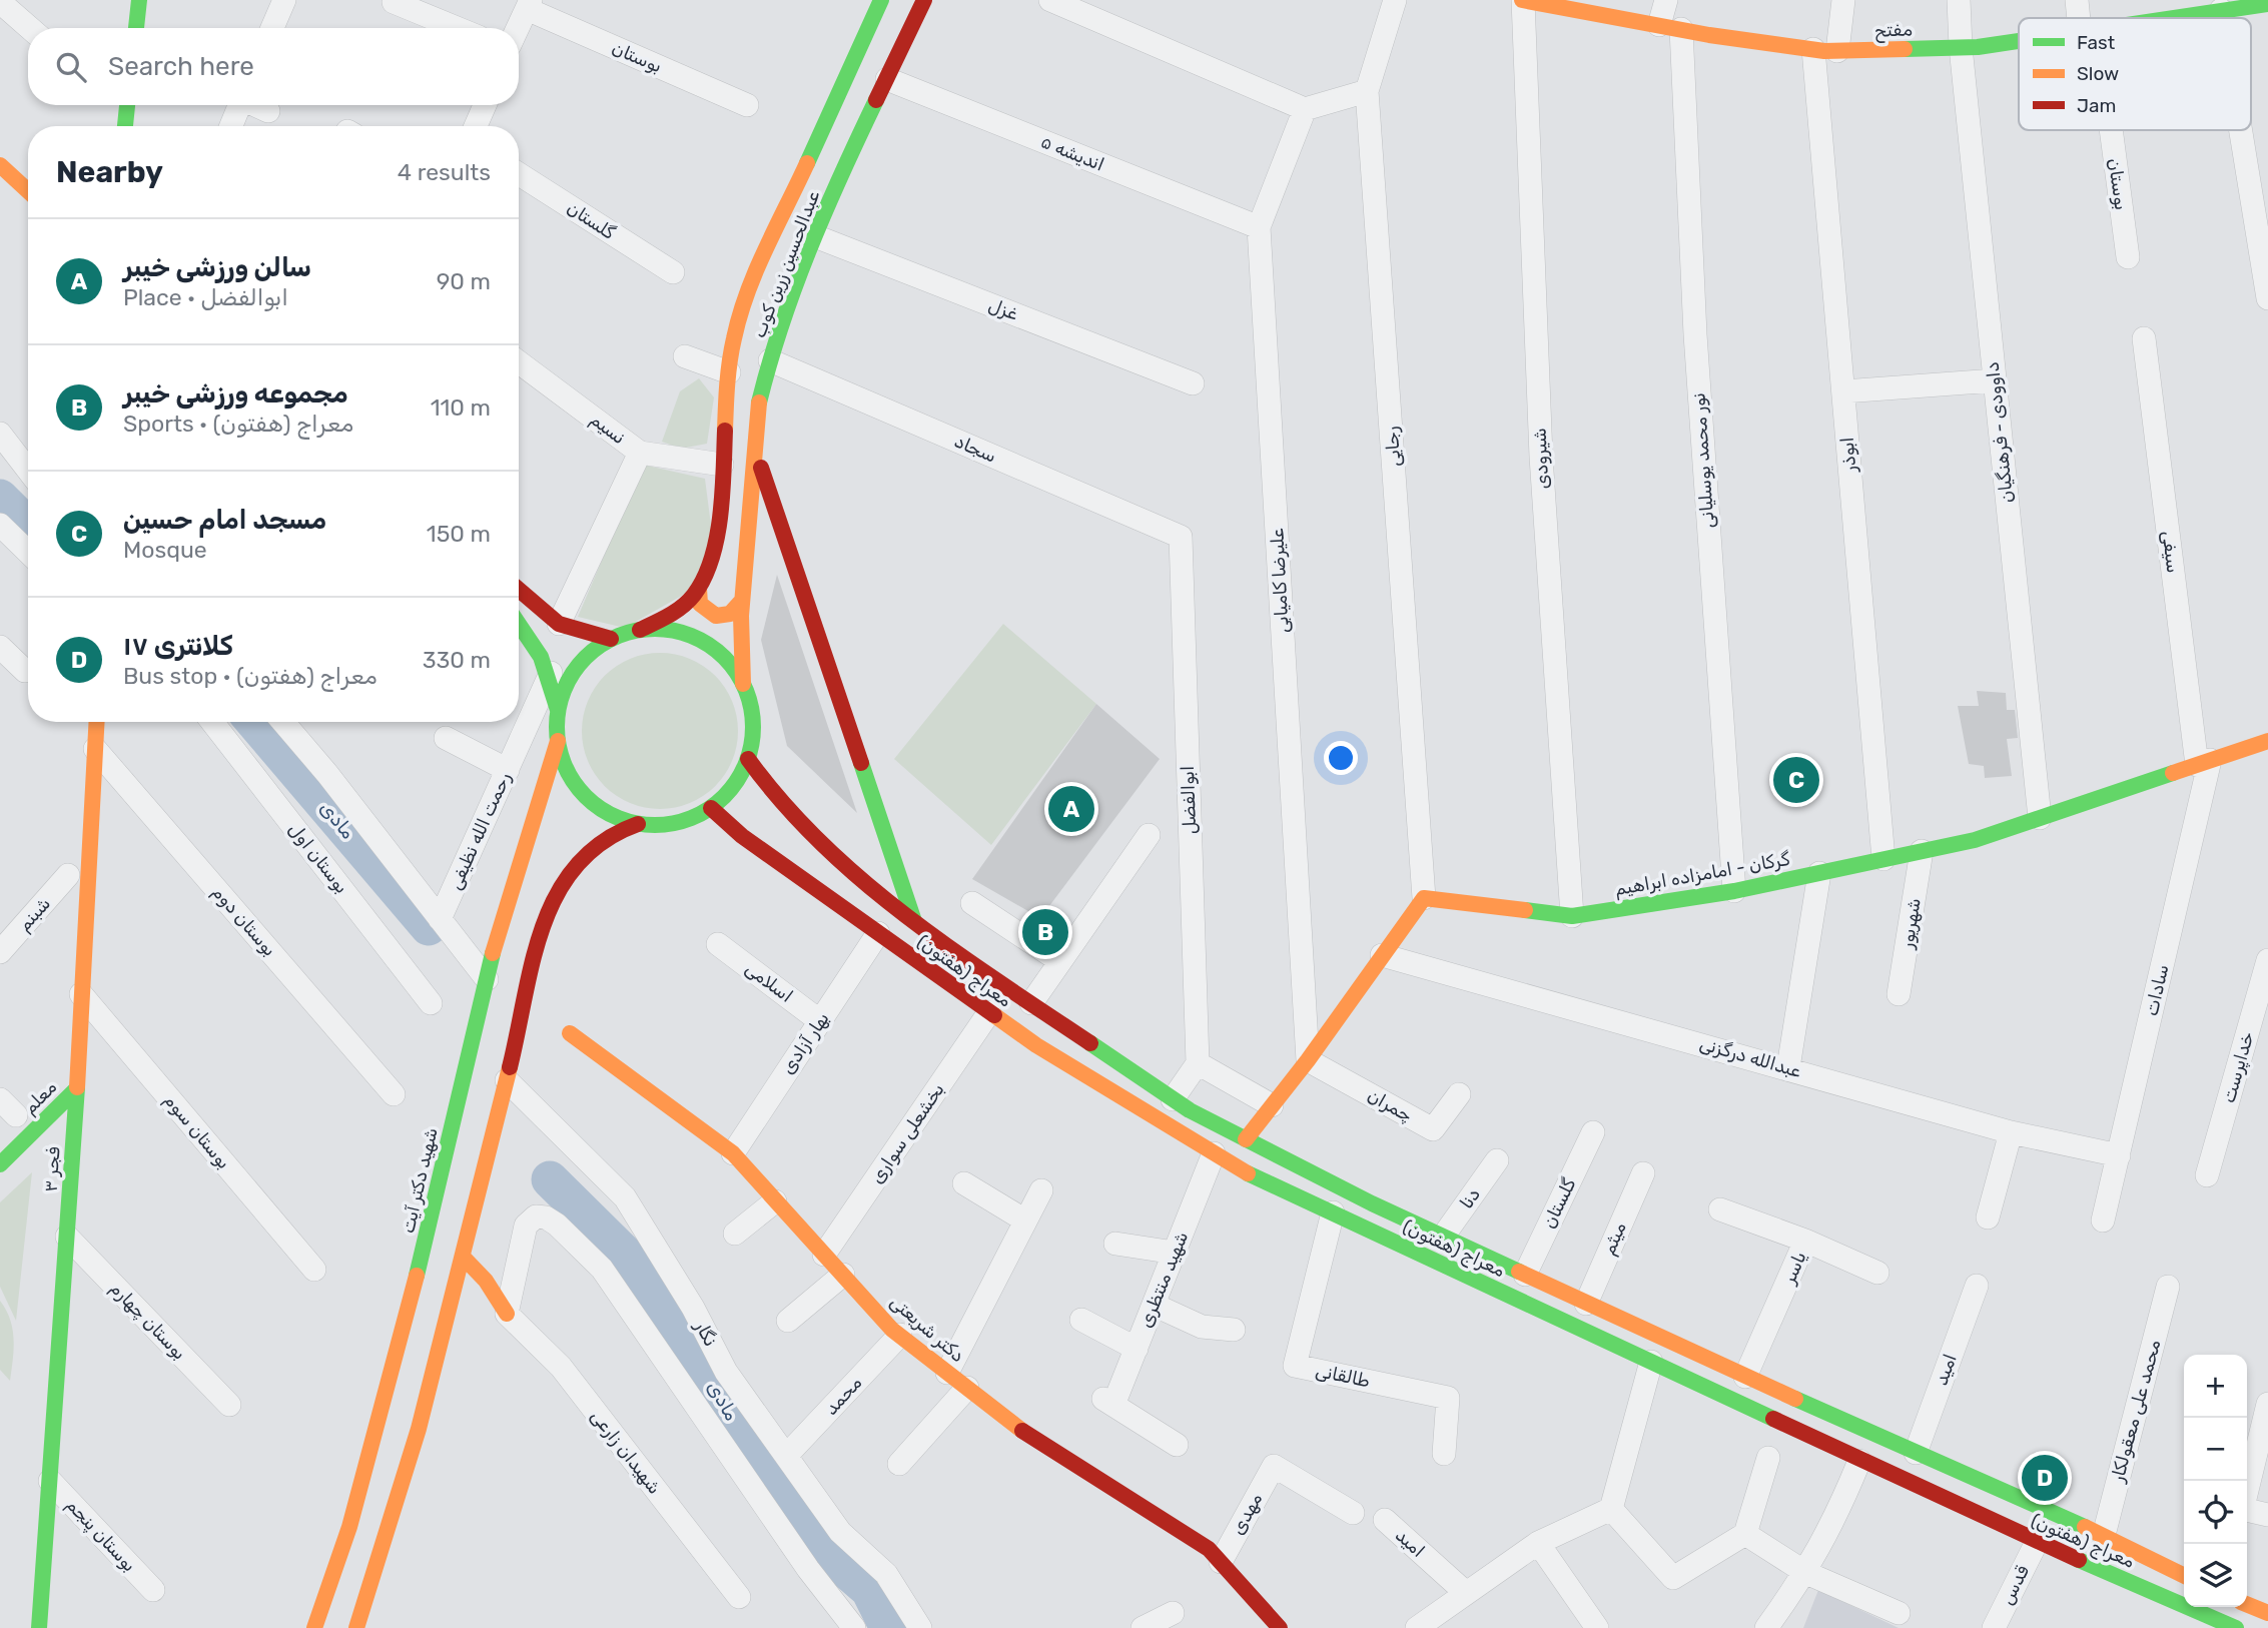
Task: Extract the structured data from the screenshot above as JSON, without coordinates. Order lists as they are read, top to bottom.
{
  "streets": {
    "main road": [
      "مفتح",
      "عبدالحسین زرین کوب",
      "گرکان - امامزاده ابراهیم",
      "معراج (هفتون)",
      "معلم",
      "فجر ۳",
      "شهید دکتر آیت",
      "دکتر شریعتی"
    ],
    "street": [
      "بوستان",
      "اندیشه ۵",
      "گلستان",
      "غزل",
      "نسیم",
      "داوودی - فرهنگیان",
      "رجایی",
      "سجاد",
      "ابوذر",
      "شیرودی",
      "نور محمد یوسلیانی",
      "سیفی",
      "علیرضا کامیابی",
      "ابوالفضل",
      "رحمت الله نظیفی",
      "بوستان اول",
      "شبنم",
      "بوستان دوم",
      "شهریور",
      "اسلامی",
      "سادات",
      "بهار آزادی",
      "عبدالله درگزنی",
      "خداپرست",
      "چمران",
      "بوستان سوم",
      "بخشعلی سواری",
      "دنا",
      "میثم",
      "یاسر",
      "شهید منتظری",
      "بوستان چهارم",
      "نگار",
      "امید",
      "طالقانی",
      "محمد",
      "محمد علی معقولکار",
      "شهیدان زارعی",
      "مهدی",
      "بوستان پنجم",
      "قدس"
    ]
  },
  "crossings": [
    ["مفتح", "داوودی - فرهنگیان"],
    ["مفتح", "ابوذر"],
    ["مفتح", "شیرودی"],
    ["مفتح", "نور محمد یوسلیانی"],
    ["اندیشه ۵", "عبدالحسین زرین کوب"],
    ["اندیشه ۵", "علیرضا کامیابی"],
    ["گلستان", "معراج (هفتون)"],
    ["عبدالحسین زرین کوب", "غزل"],
    ["عبدالحسین زرین کوب", "نسیم"],
    ["عبدالحسین زرین کوب", "سجاد"],
    ["عبدالحسین زرین کوب", "معراج (هفتون)"],
    ["عبدالحسین زرین کوب", "شهید دکتر آیت"],
    ["داوودی - فرهنگیان", "گرکان - امامزاده ابراهیم"],
    ["رجایی", "گرکان - امامزاده ابراهیم"],
    ["سجاد", "ابوالفضل"],
    ["ابوذر", "گرکان - امامزاده ابراهیم"],
    ["شیرودی", "گرکان - امامزاده ابراهیم"],
    ["نور محمد یوسلیانی", "گرکان - امامزاده ابراهیم"],
    ["سیفی", "گرکان - امامزاده ابراهیم"],
    ["سیفی", "سادات"],
    ["علیرضا کامیابی", "چمران"],
    ["گرکان - امامزاده ابراهیم", "شهریور"],
    ["گرکان - امامزاده ابراهیم", "سادات"],
    ["بوستان دوم", "فجر ۳"],
    ["معراج (هفتون)", "بهار آزادی"],
    ["معراج (هفتون)", "بخشعلی سواری"],
    ["معراج (هفتون)", "شهید دکتر آیت"],
    ["معراج (هفتون)", "دنا"],
    ["معراج (هفتون)", "میثم"],
    ["معراج (هفتون)", "یاسر"],
    ["معراج (هفتون)", "شهید منتظری"],
    ["معراج (هفتون)", "امید"],
    ["معراج (هفتون)", "طالقانی"],
    ["معراج (هفتون)", "محمد علی معقولکار"],
    ["معراج (هفتون)", "قدس"],
    ["اسلامی", "بهار آزادی"],
    ["سادات", "عبدالله درگزنی"],
    ["بهار آزادی", "دکتر شریعتی"],
    ["معلم", "فجر ۳"],
    ["بوستان سوم", "فجر ۳"],
    ["بخشعلی سواری", "دکتر شریعتی"],
    ["فجر ۳", "بوستان چهارم"],
    ["فجر ۳", "بوستان پنجم"],
    ["دکتر شریعتی", "محمد"],
    ["دکتر شریعتی", "مهدی"],
    ["نگار", "محمد"]
  ],
  "water": ["مادی"],
  "legend": ["Fast", "Slow", "Jam"],
  "page": {
    "search": "Search here",
    "heading": ["Nearby", "4 results"],
    "list": [
      {
        "mark": "A",
        "name": "سالن ورزشی خیبر",
        "note": "Place · ابوالفضل",
        "value": "90 m"
      },
      {
        "mark": "B",
        "name": "مجموعه ورزشی خیبر",
        "note": "Sports · معراج (هفتون)",
        "value": "110 m"
      },
      {
        "mark": "C",
        "name": "مسجد امام حسین",
        "note": "Mosque",
        "value": "150 m"
      },
      {
        "mark": "D",
        "name": "کلانتری ۱۷",
        "note": "Bus stop · معراج (هفتون)",
        "value": "330 m"
      }
    ],
    "pins": [
      "C",
      "A",
      "B",
      "D"
    ],
    "map_buttons": ["+", "−"]
  }
}
